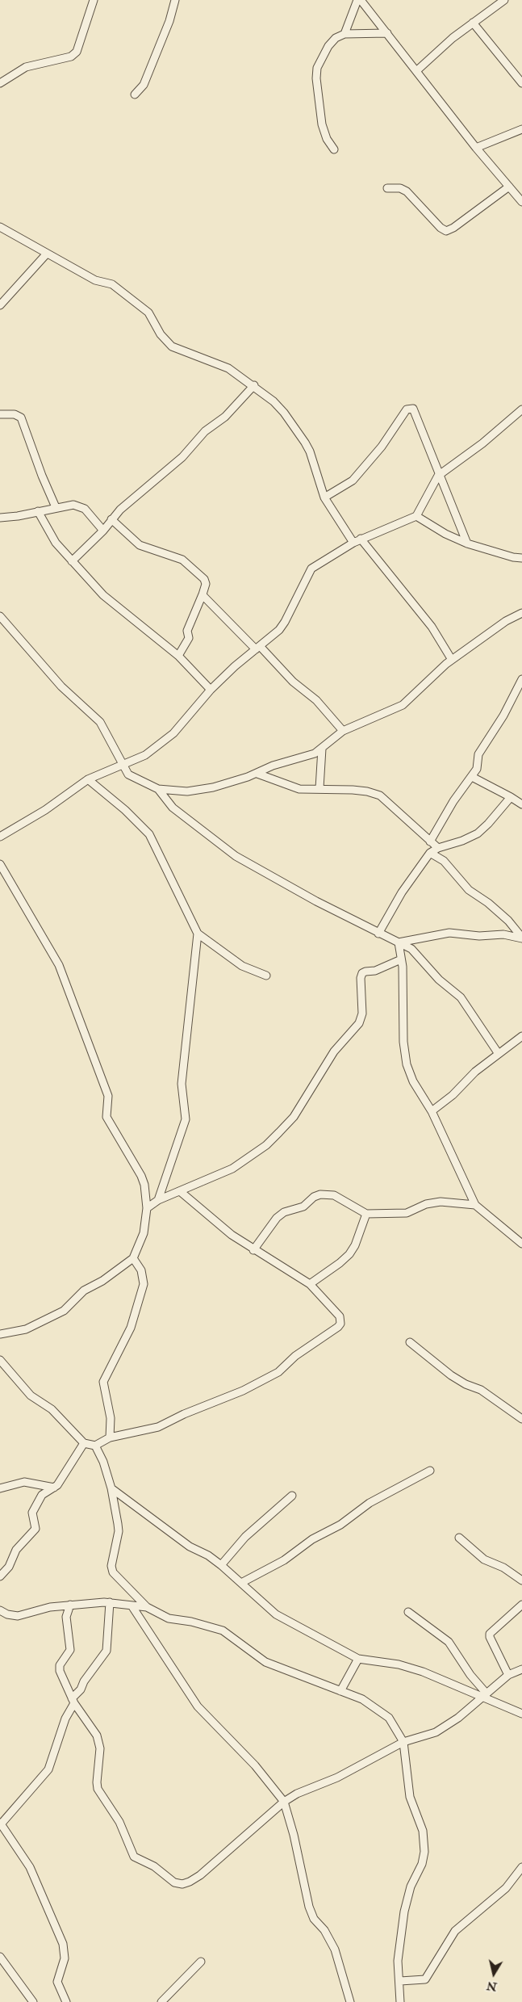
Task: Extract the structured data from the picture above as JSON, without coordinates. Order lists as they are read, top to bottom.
{
  "north": "bottom"
}
